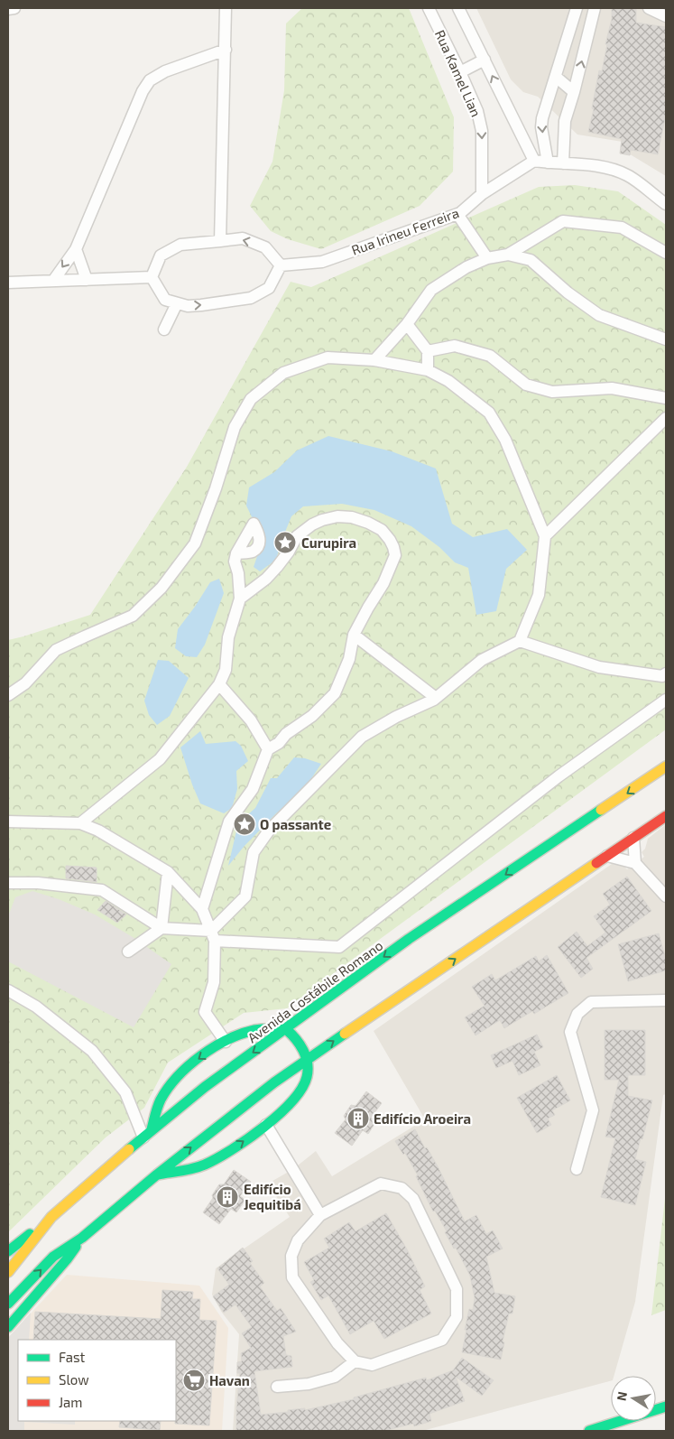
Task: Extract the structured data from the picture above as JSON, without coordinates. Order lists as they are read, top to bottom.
{
  "streets": {
    "main road": ["Avenida Costábile Romano"],
    "street": ["Rua Kamel Lian", "Rua Irineu Ferreira"]
  },
  "crossings": [
    ["Rua Kamel Lian", "Rua Irineu Ferreira"]
  ],
  "places": {
    "place": ["Curupira", "O passante"],
    "building": ["Edifício Aroeira", "Edifício Jequitibá"],
    "supermarket": ["Havan"]
  },
  "legend": ["Fast", "Slow", "Jam"],
  "north": "left"
}
